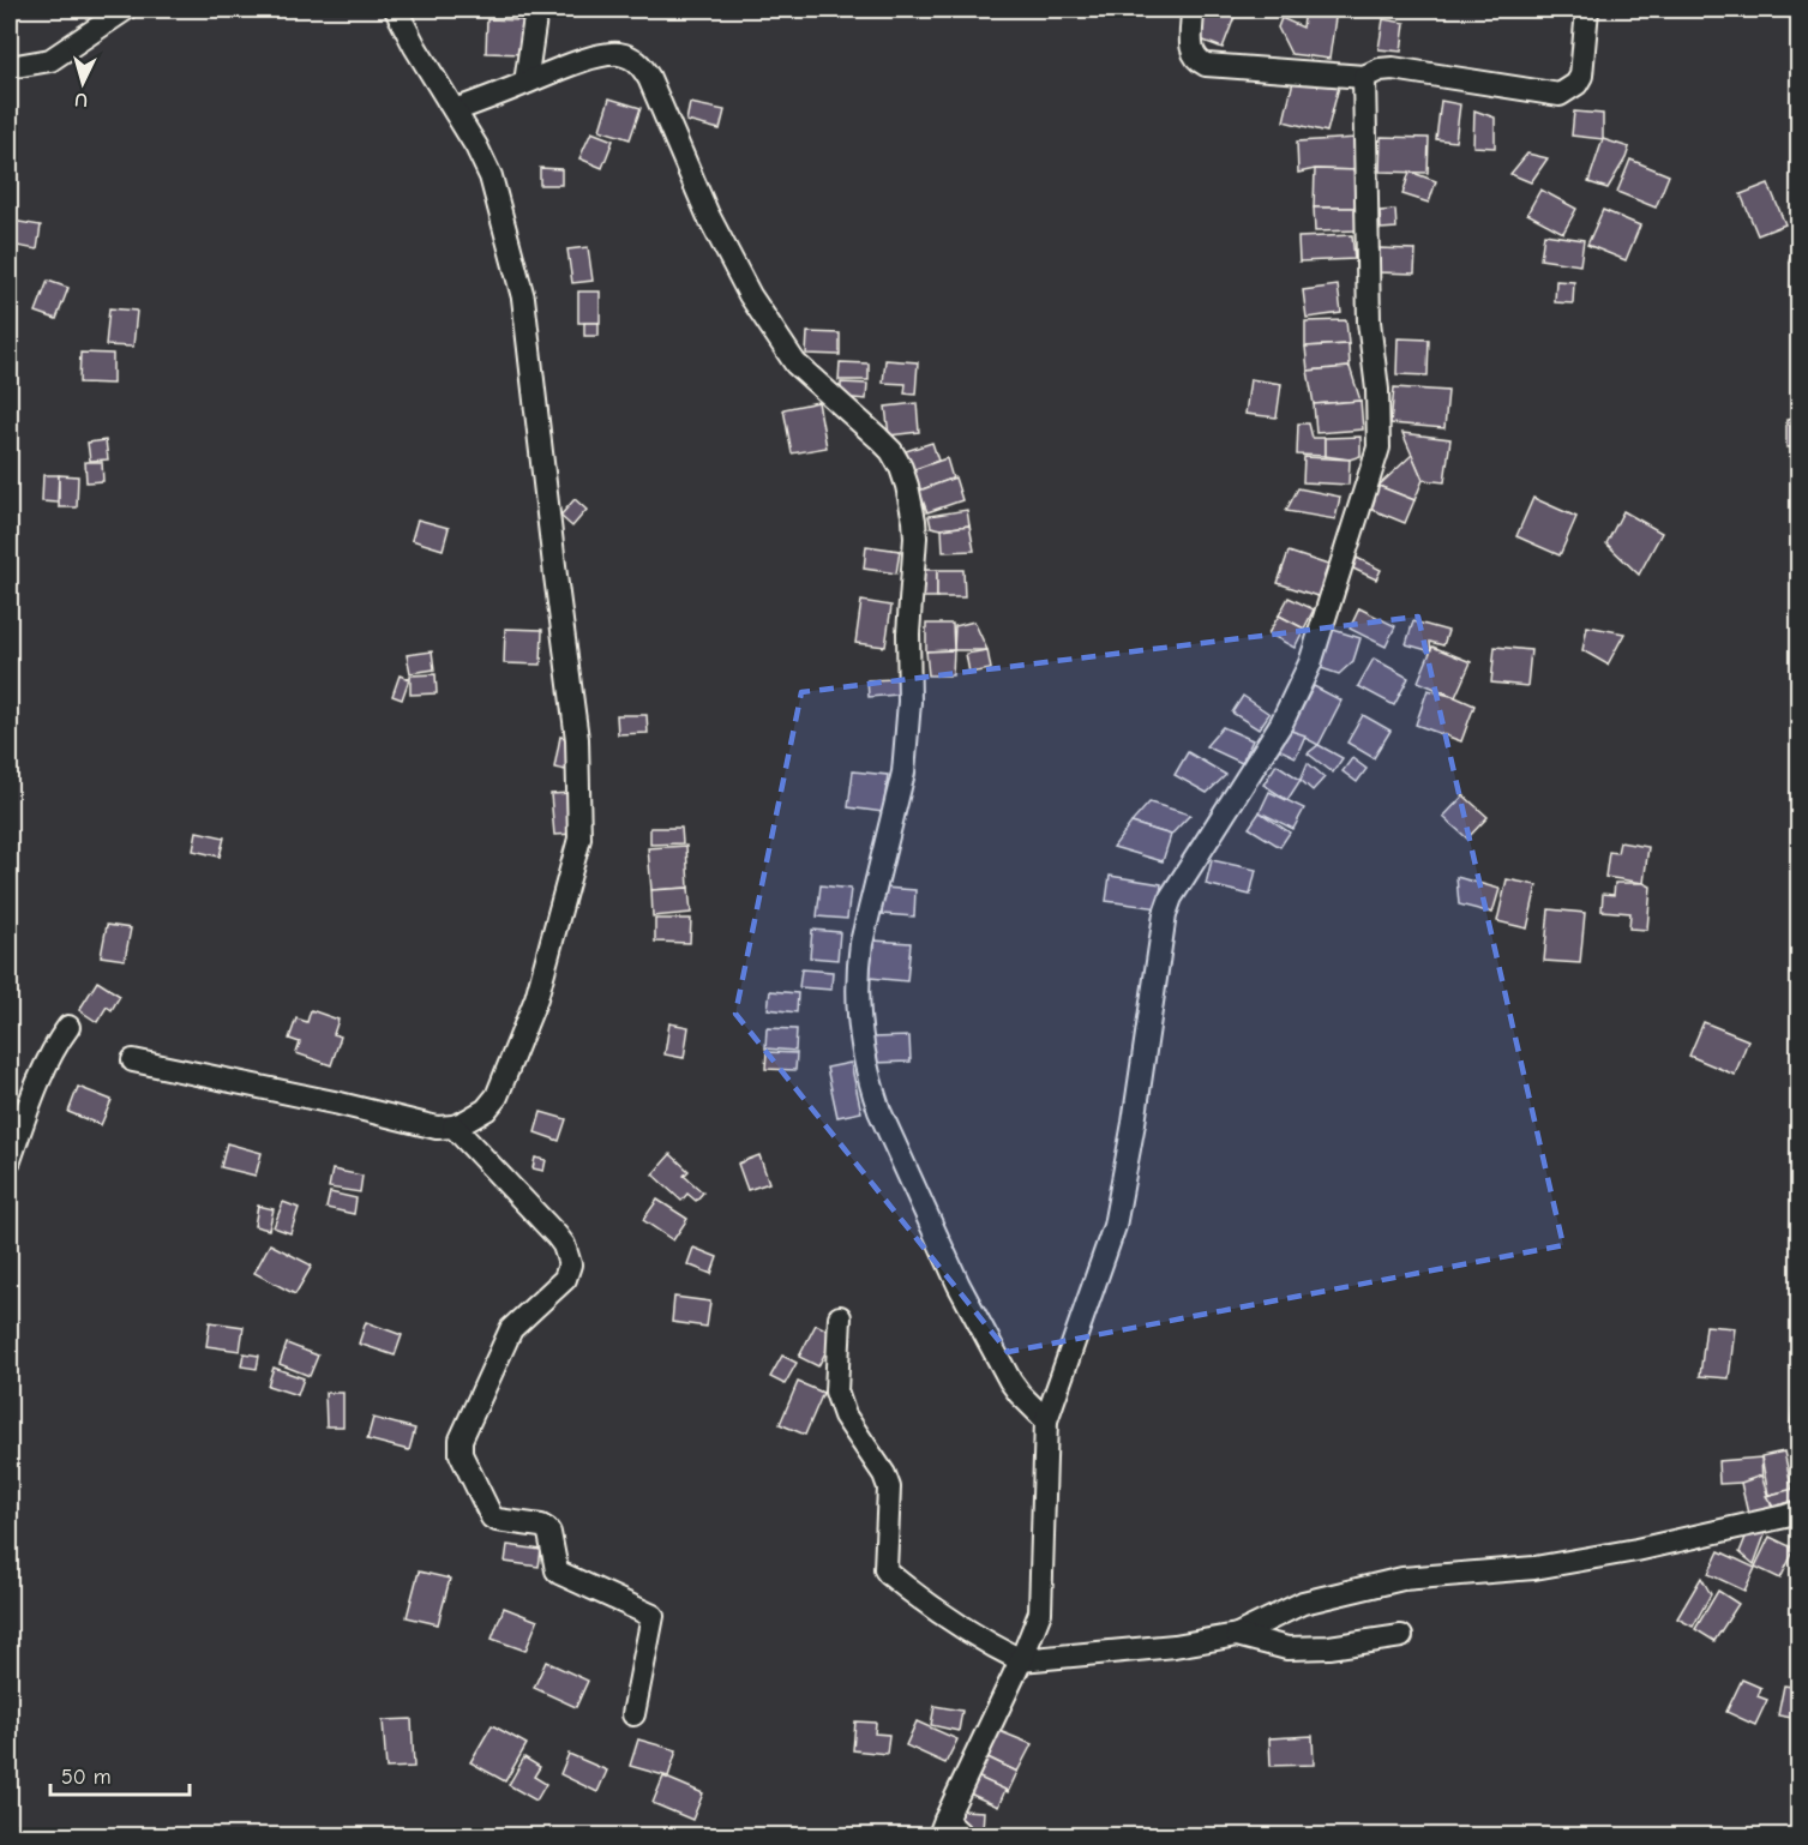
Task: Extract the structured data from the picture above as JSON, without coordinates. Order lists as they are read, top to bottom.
{
  "scale_bar": "50 m",
  "north": "bottom"
}
